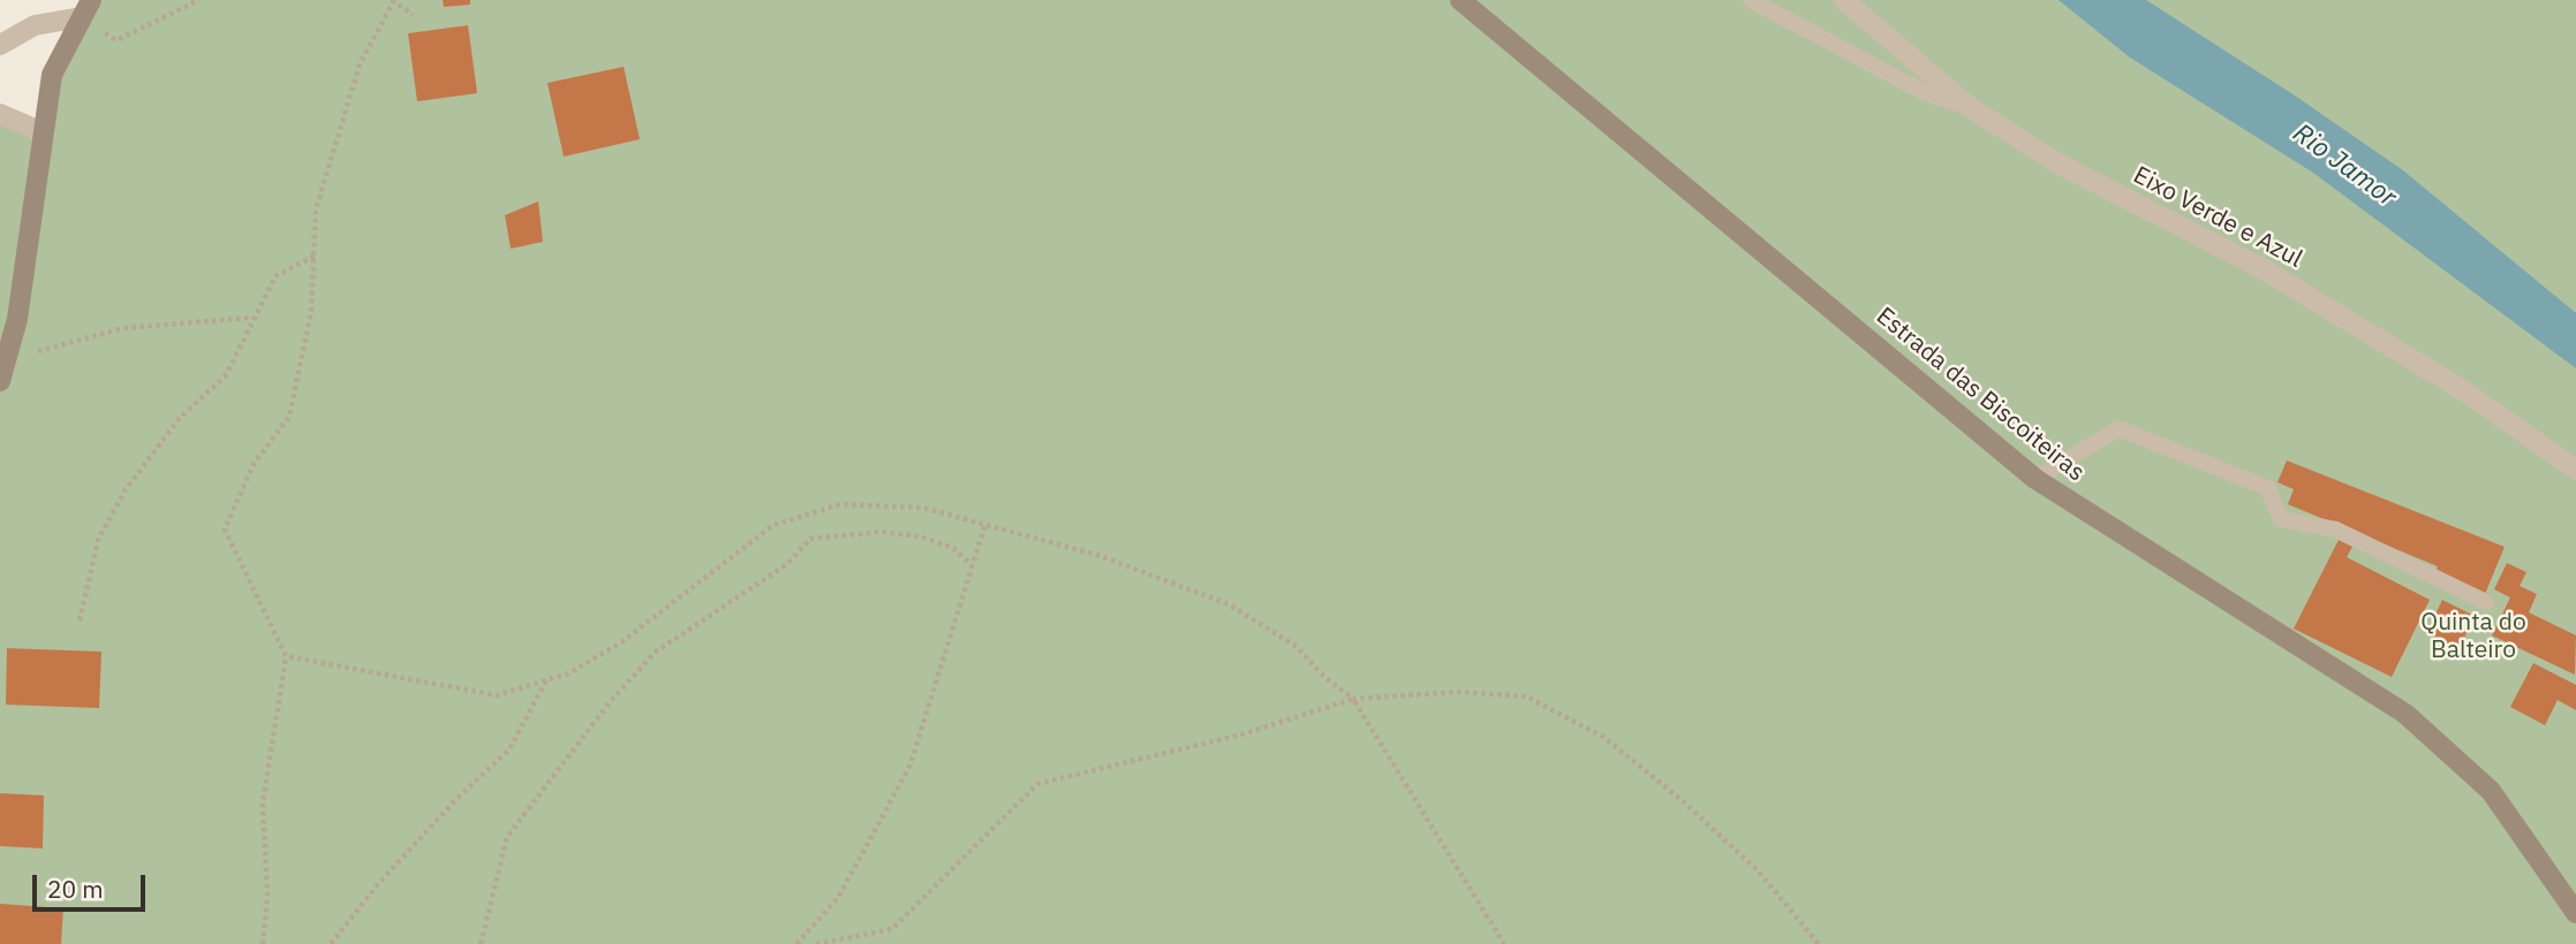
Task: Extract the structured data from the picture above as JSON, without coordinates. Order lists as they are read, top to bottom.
{
  "streets": {
    "street": ["Eixo Verde e Azul", "Estrada das Biscoiteiras"]
  },
  "water": ["Rio Jamor"],
  "parks": ["Quinta do Balteiro"],
  "scale_bar": "20 m"
}
